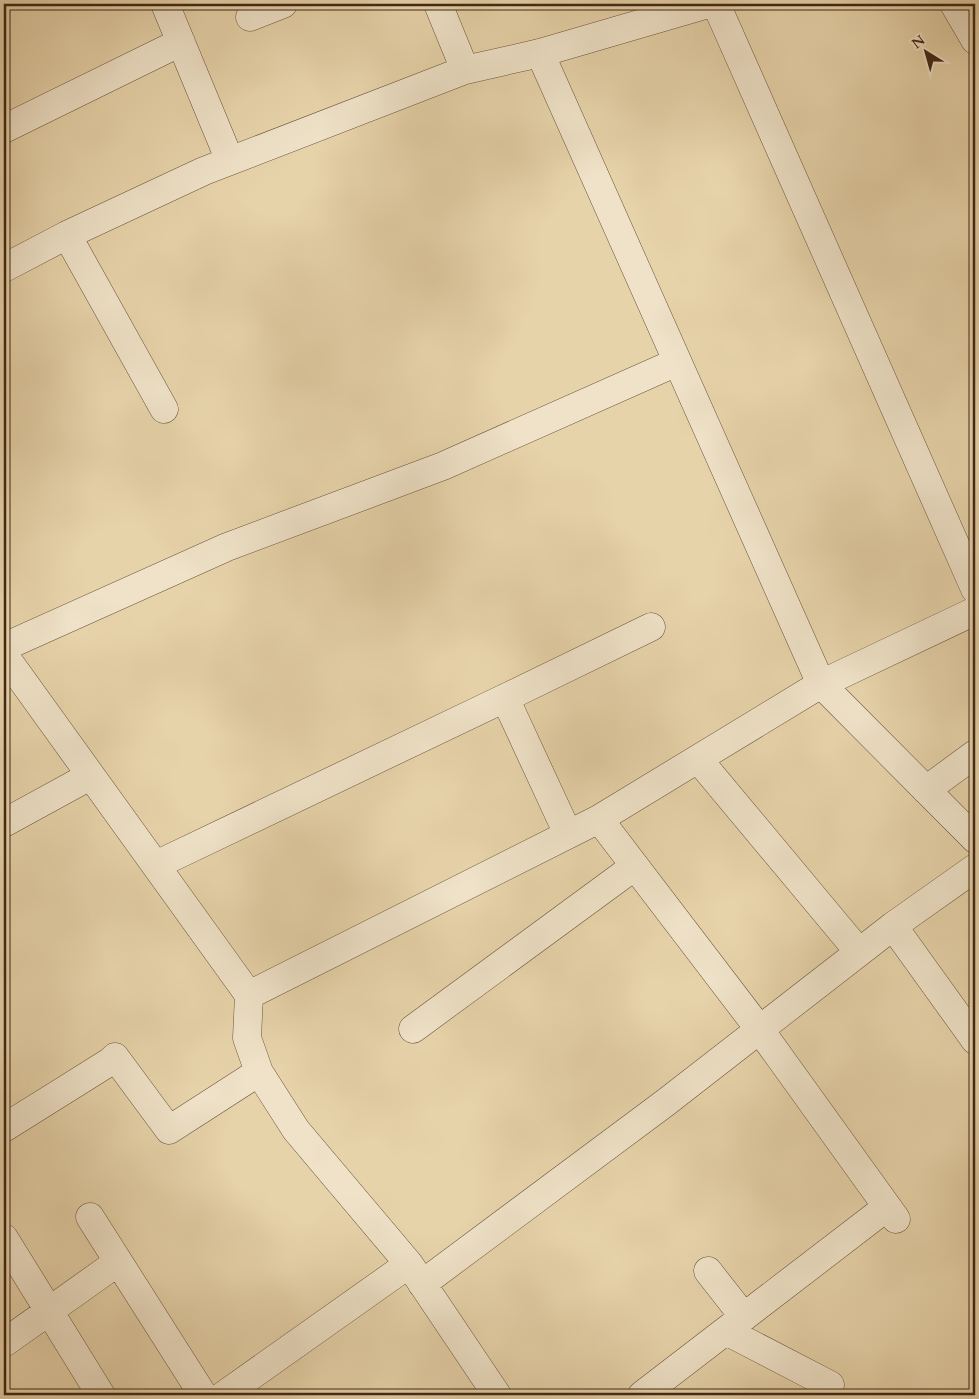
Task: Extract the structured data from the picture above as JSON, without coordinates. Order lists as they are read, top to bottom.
{
  "north": "top left"
}
